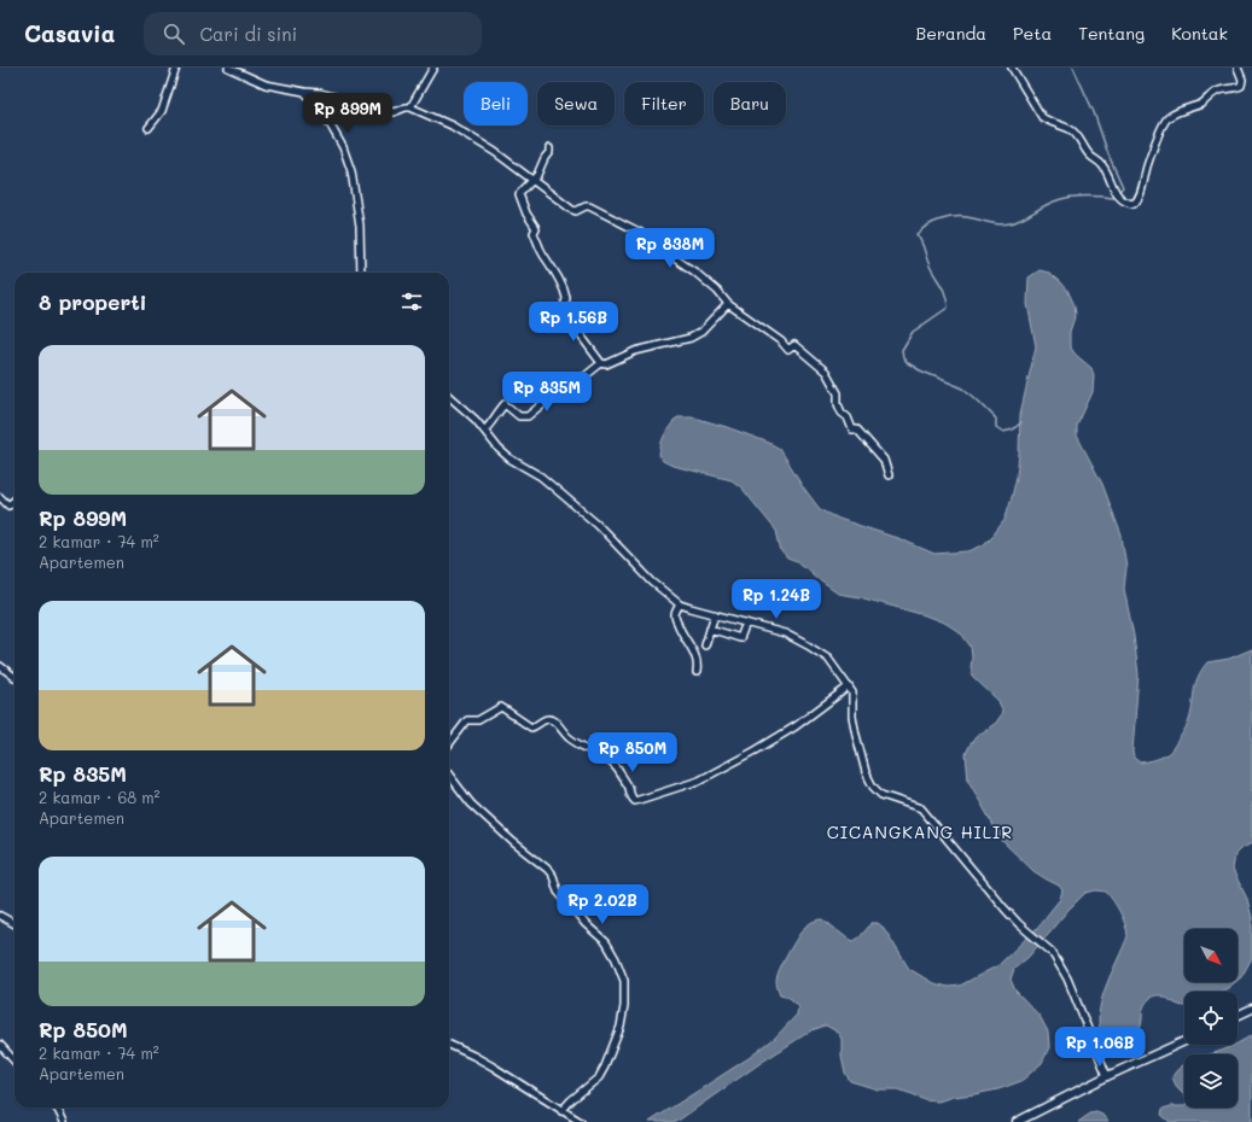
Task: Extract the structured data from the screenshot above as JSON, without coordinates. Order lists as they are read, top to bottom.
{
  "districts": ["CICANGKANG HILIR"],
  "north": "bottom right",
  "page": {
    "header": "Casavia",
    "search": "Cari di sini",
    "nav": [
      "Beranda",
      "Peta",
      "Tentang",
      "Kontak"
    ],
    "chip": [
      "Beli",
      "Sewa",
      "Filter",
      "Baru"
    ],
    "price": [
      "Rp 899M",
      "Rp 838M",
      "Rp 1.56B",
      "Rp 835M",
      "Rp 1.24B",
      "Rp 850M",
      "Rp 2.02B",
      "Rp 1.06B"
    ],
    "heading": "8 properti",
    "list": [
      {
        "name": "Rp 899M",
        "note": "2 kamar · 74 m² · Apartemen"
      },
      {
        "name": "Rp 835M",
        "note": "2 kamar · 68 m² · Apartemen"
      },
      {
        "name": "Rp 850M",
        "note": "2 kamar · 74 m² · Apartemen"
      }
    ]
  }
}
